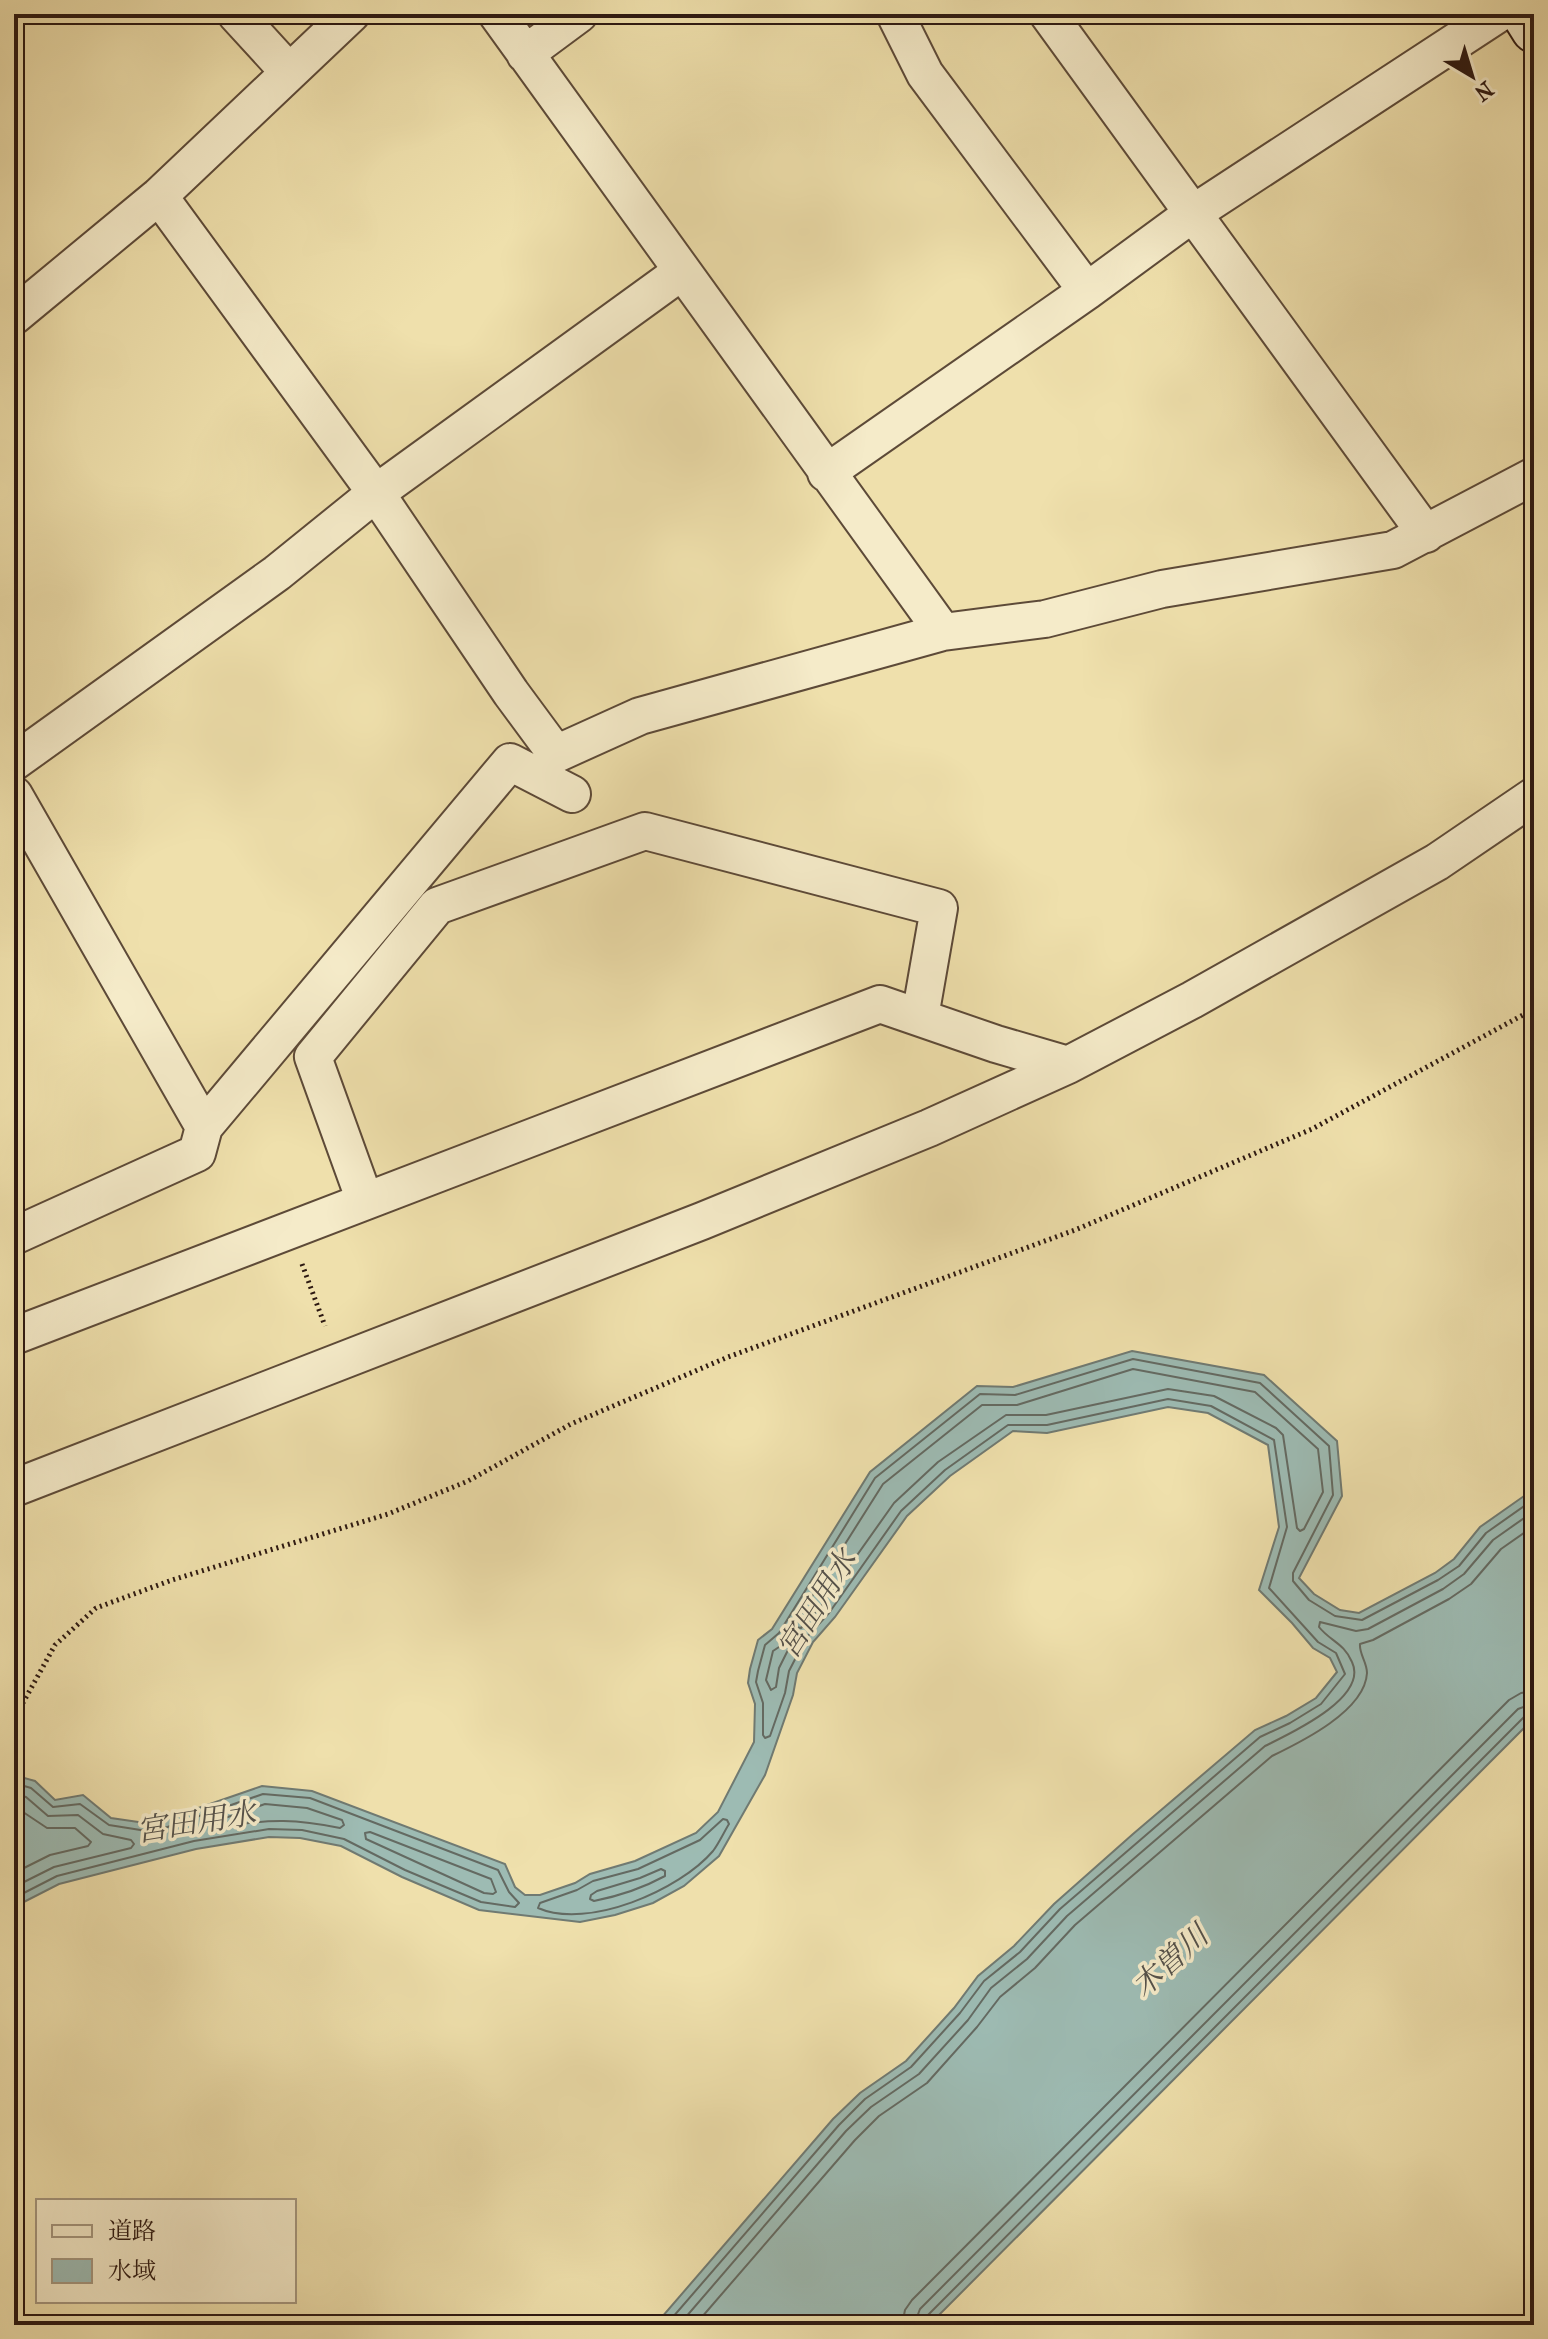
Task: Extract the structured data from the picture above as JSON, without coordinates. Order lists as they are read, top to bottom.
{
  "water": ["宮田用水", "木曽川"],
  "legend": ["道路", "水域"],
  "north": "bottom right"
}
